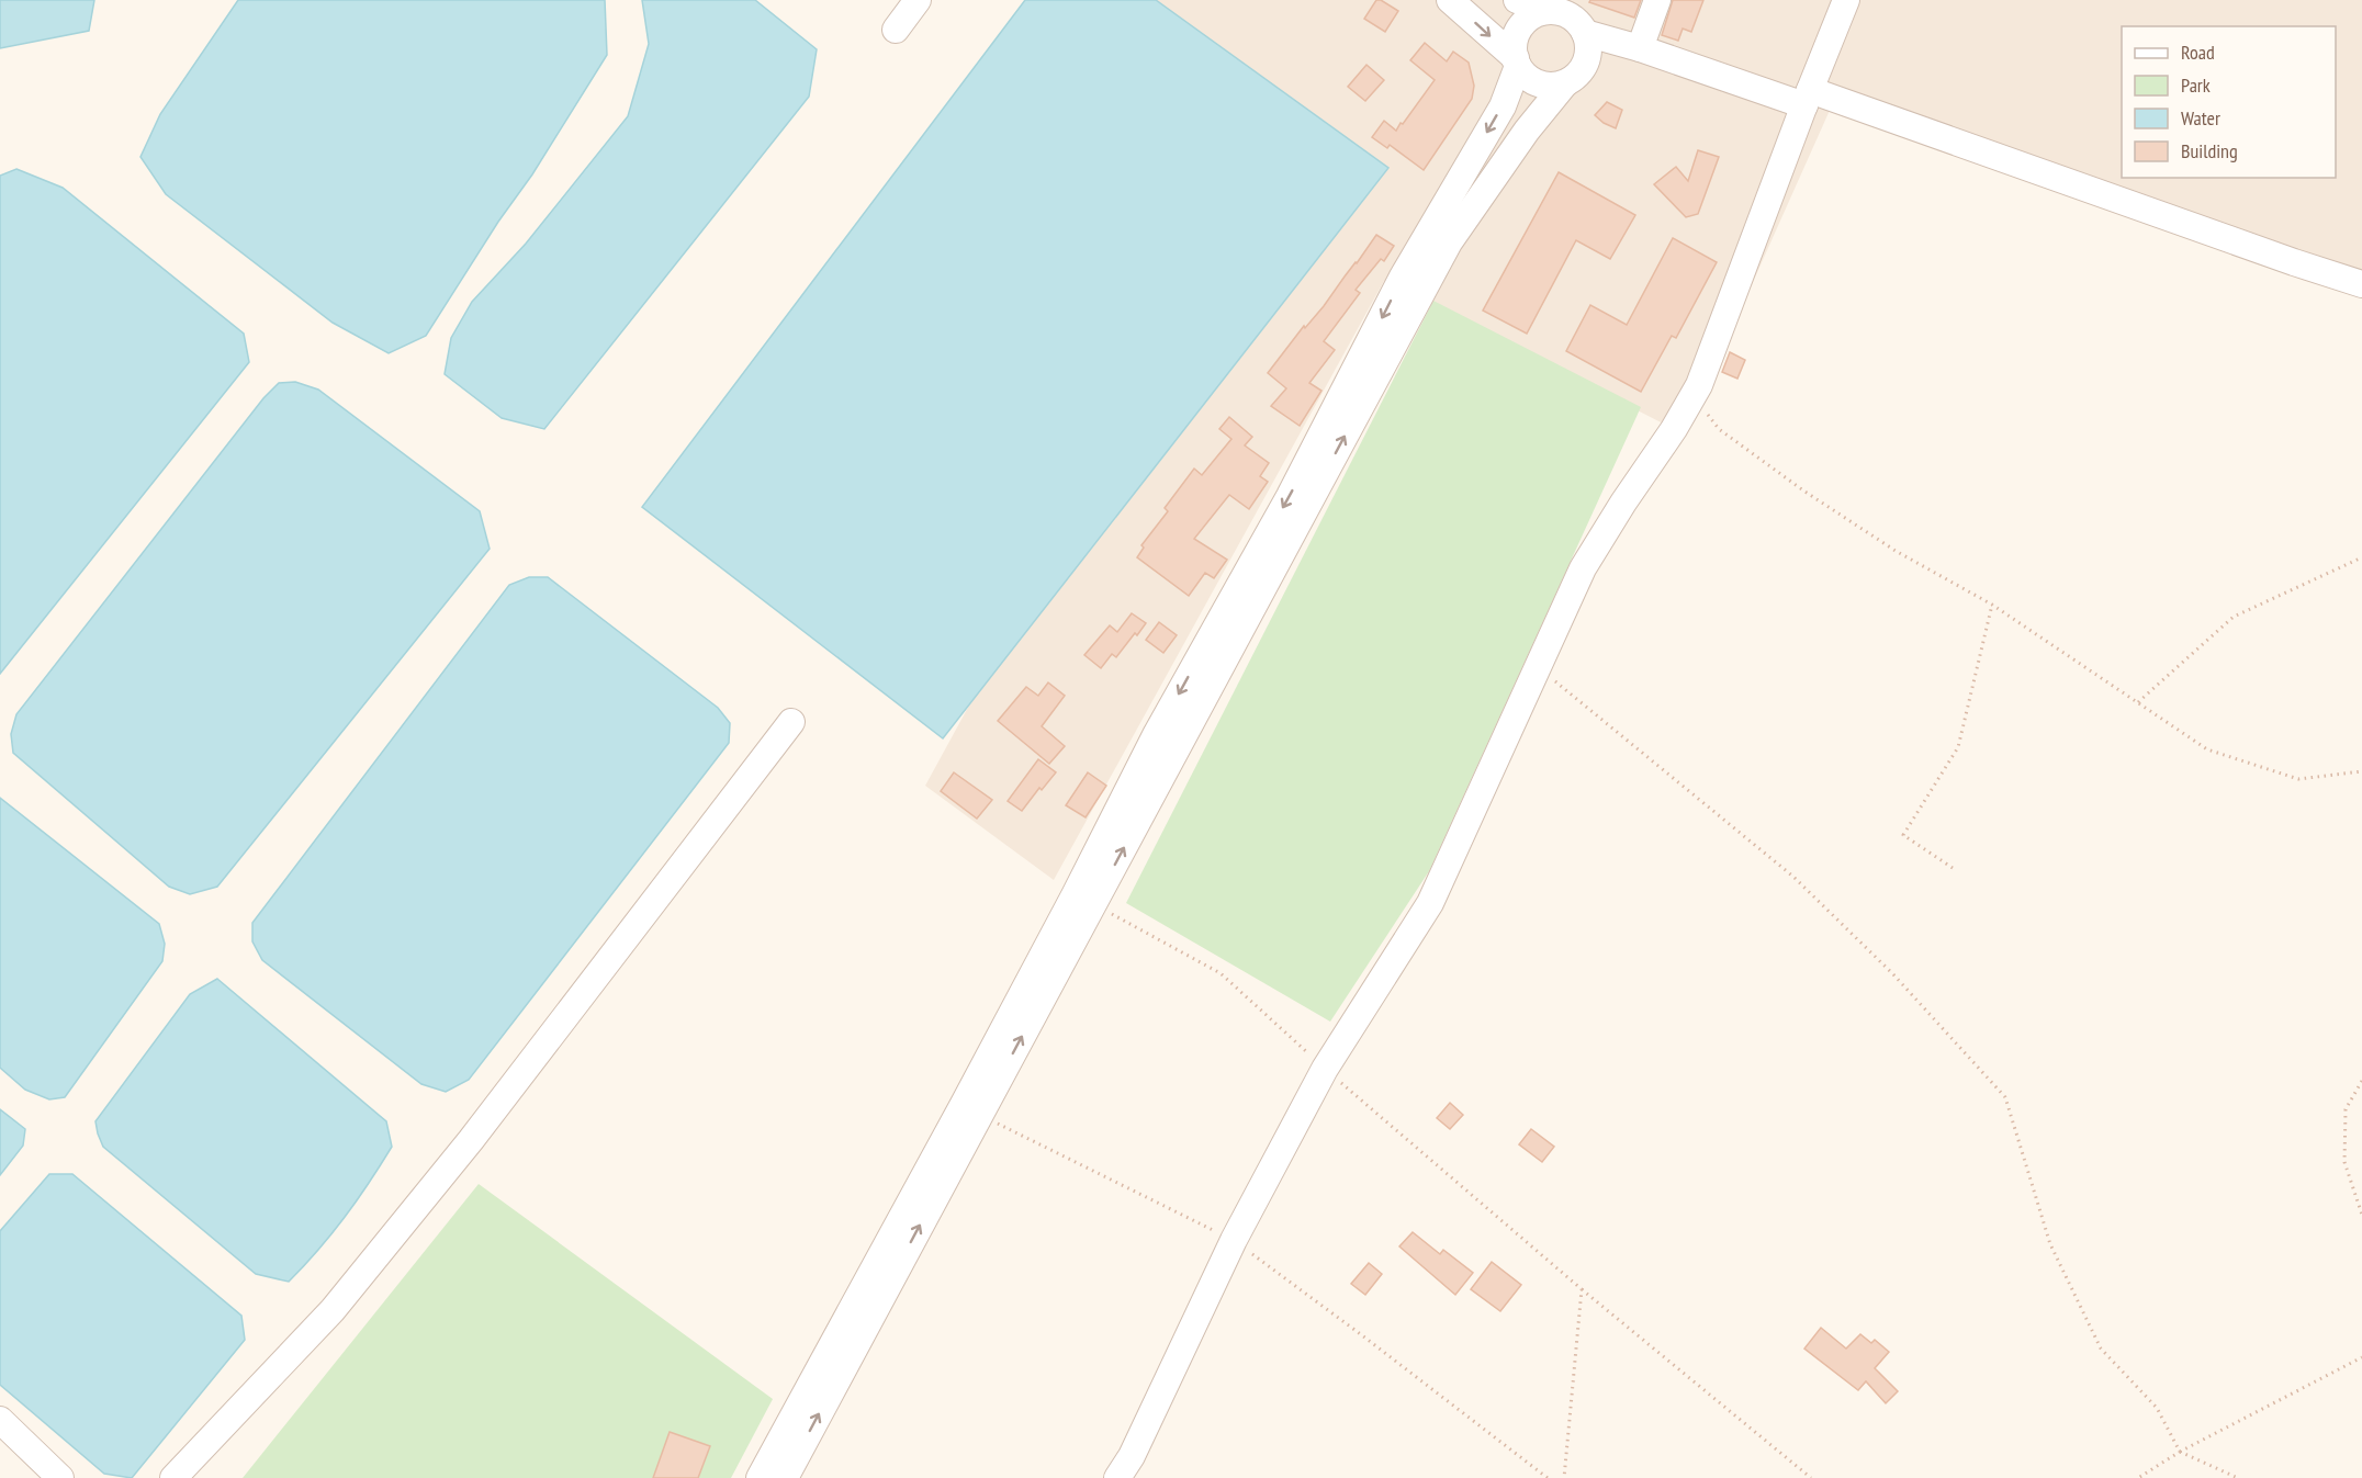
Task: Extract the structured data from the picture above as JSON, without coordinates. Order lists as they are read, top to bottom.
{
  "legend": [
    "Road",
    "Park",
    "Water",
    "Building"
  ]
}
